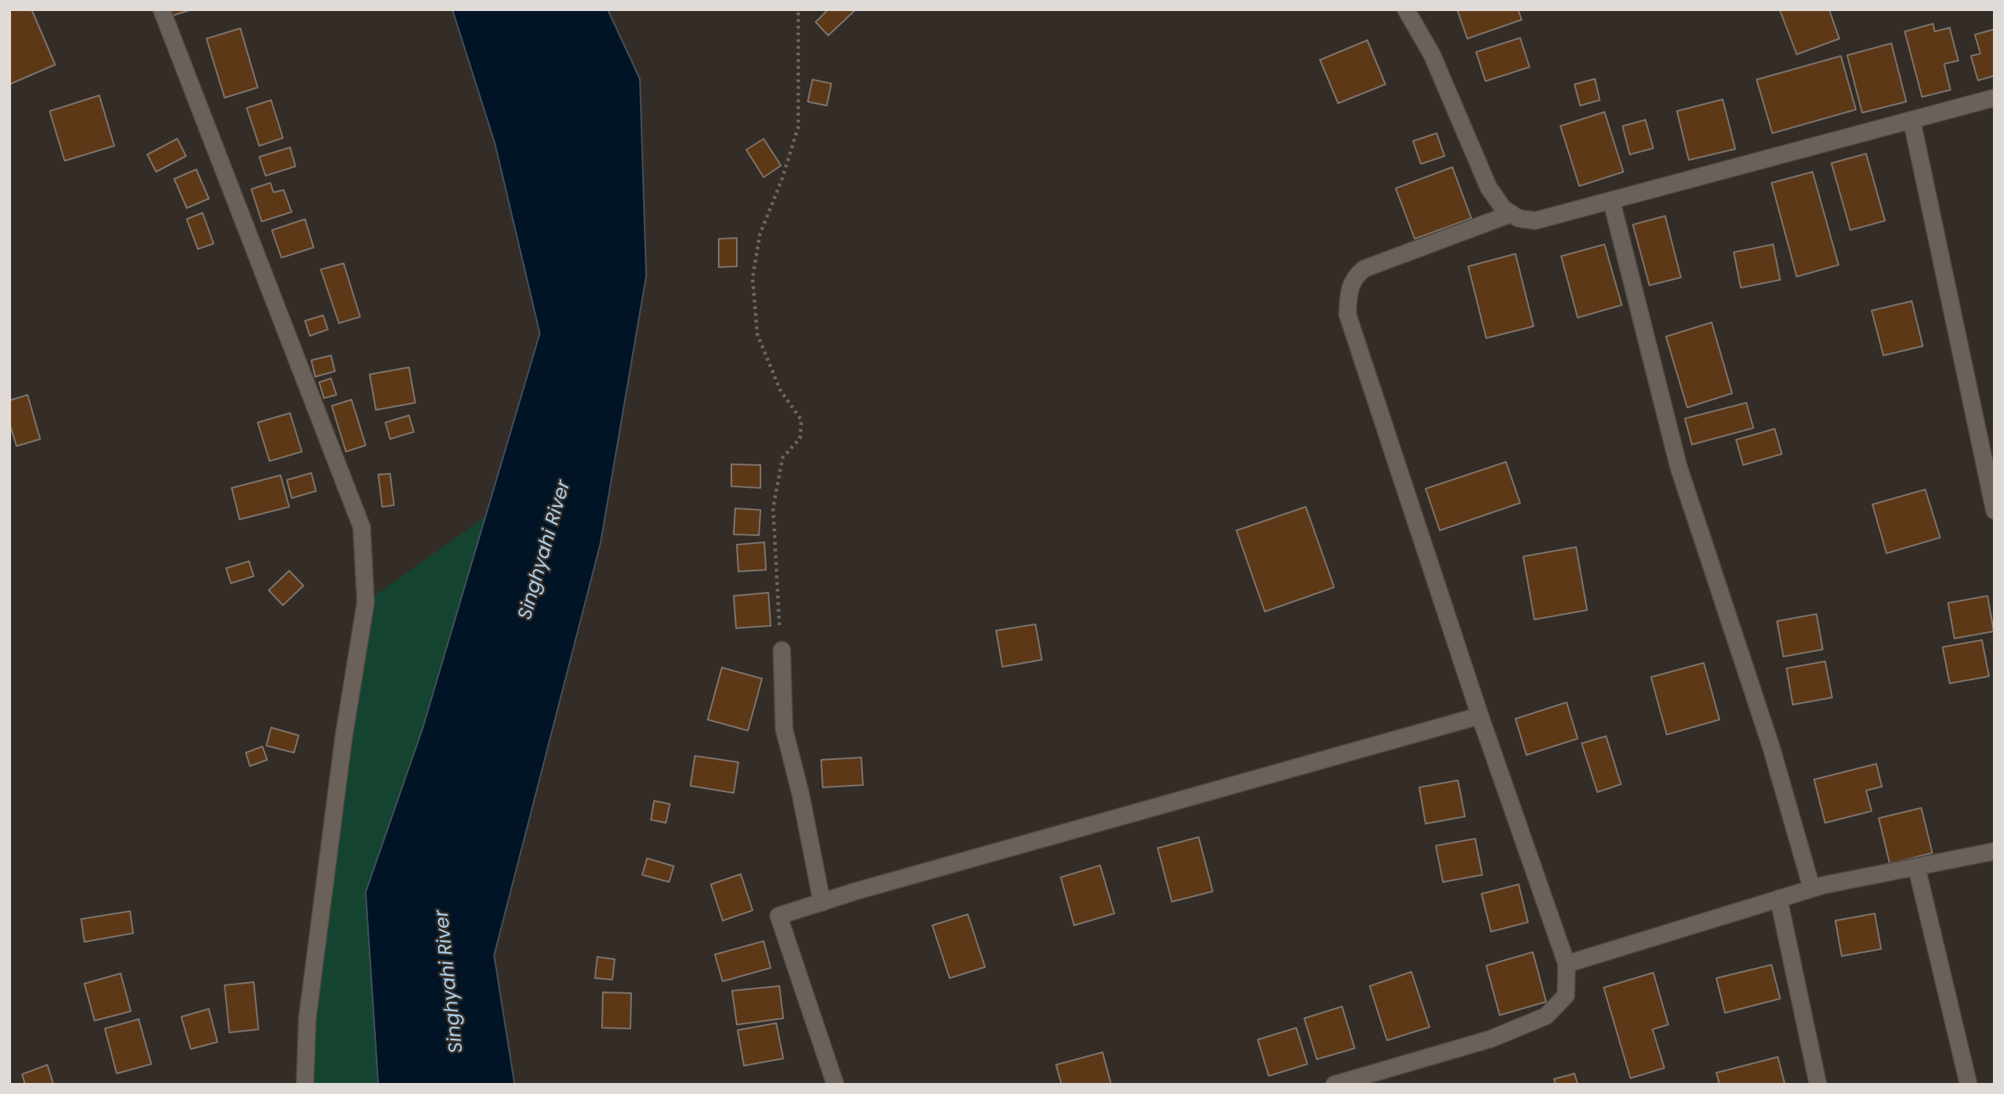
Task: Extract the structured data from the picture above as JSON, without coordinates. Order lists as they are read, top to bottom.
{
  "water": ["Singhyahi River"]
}
